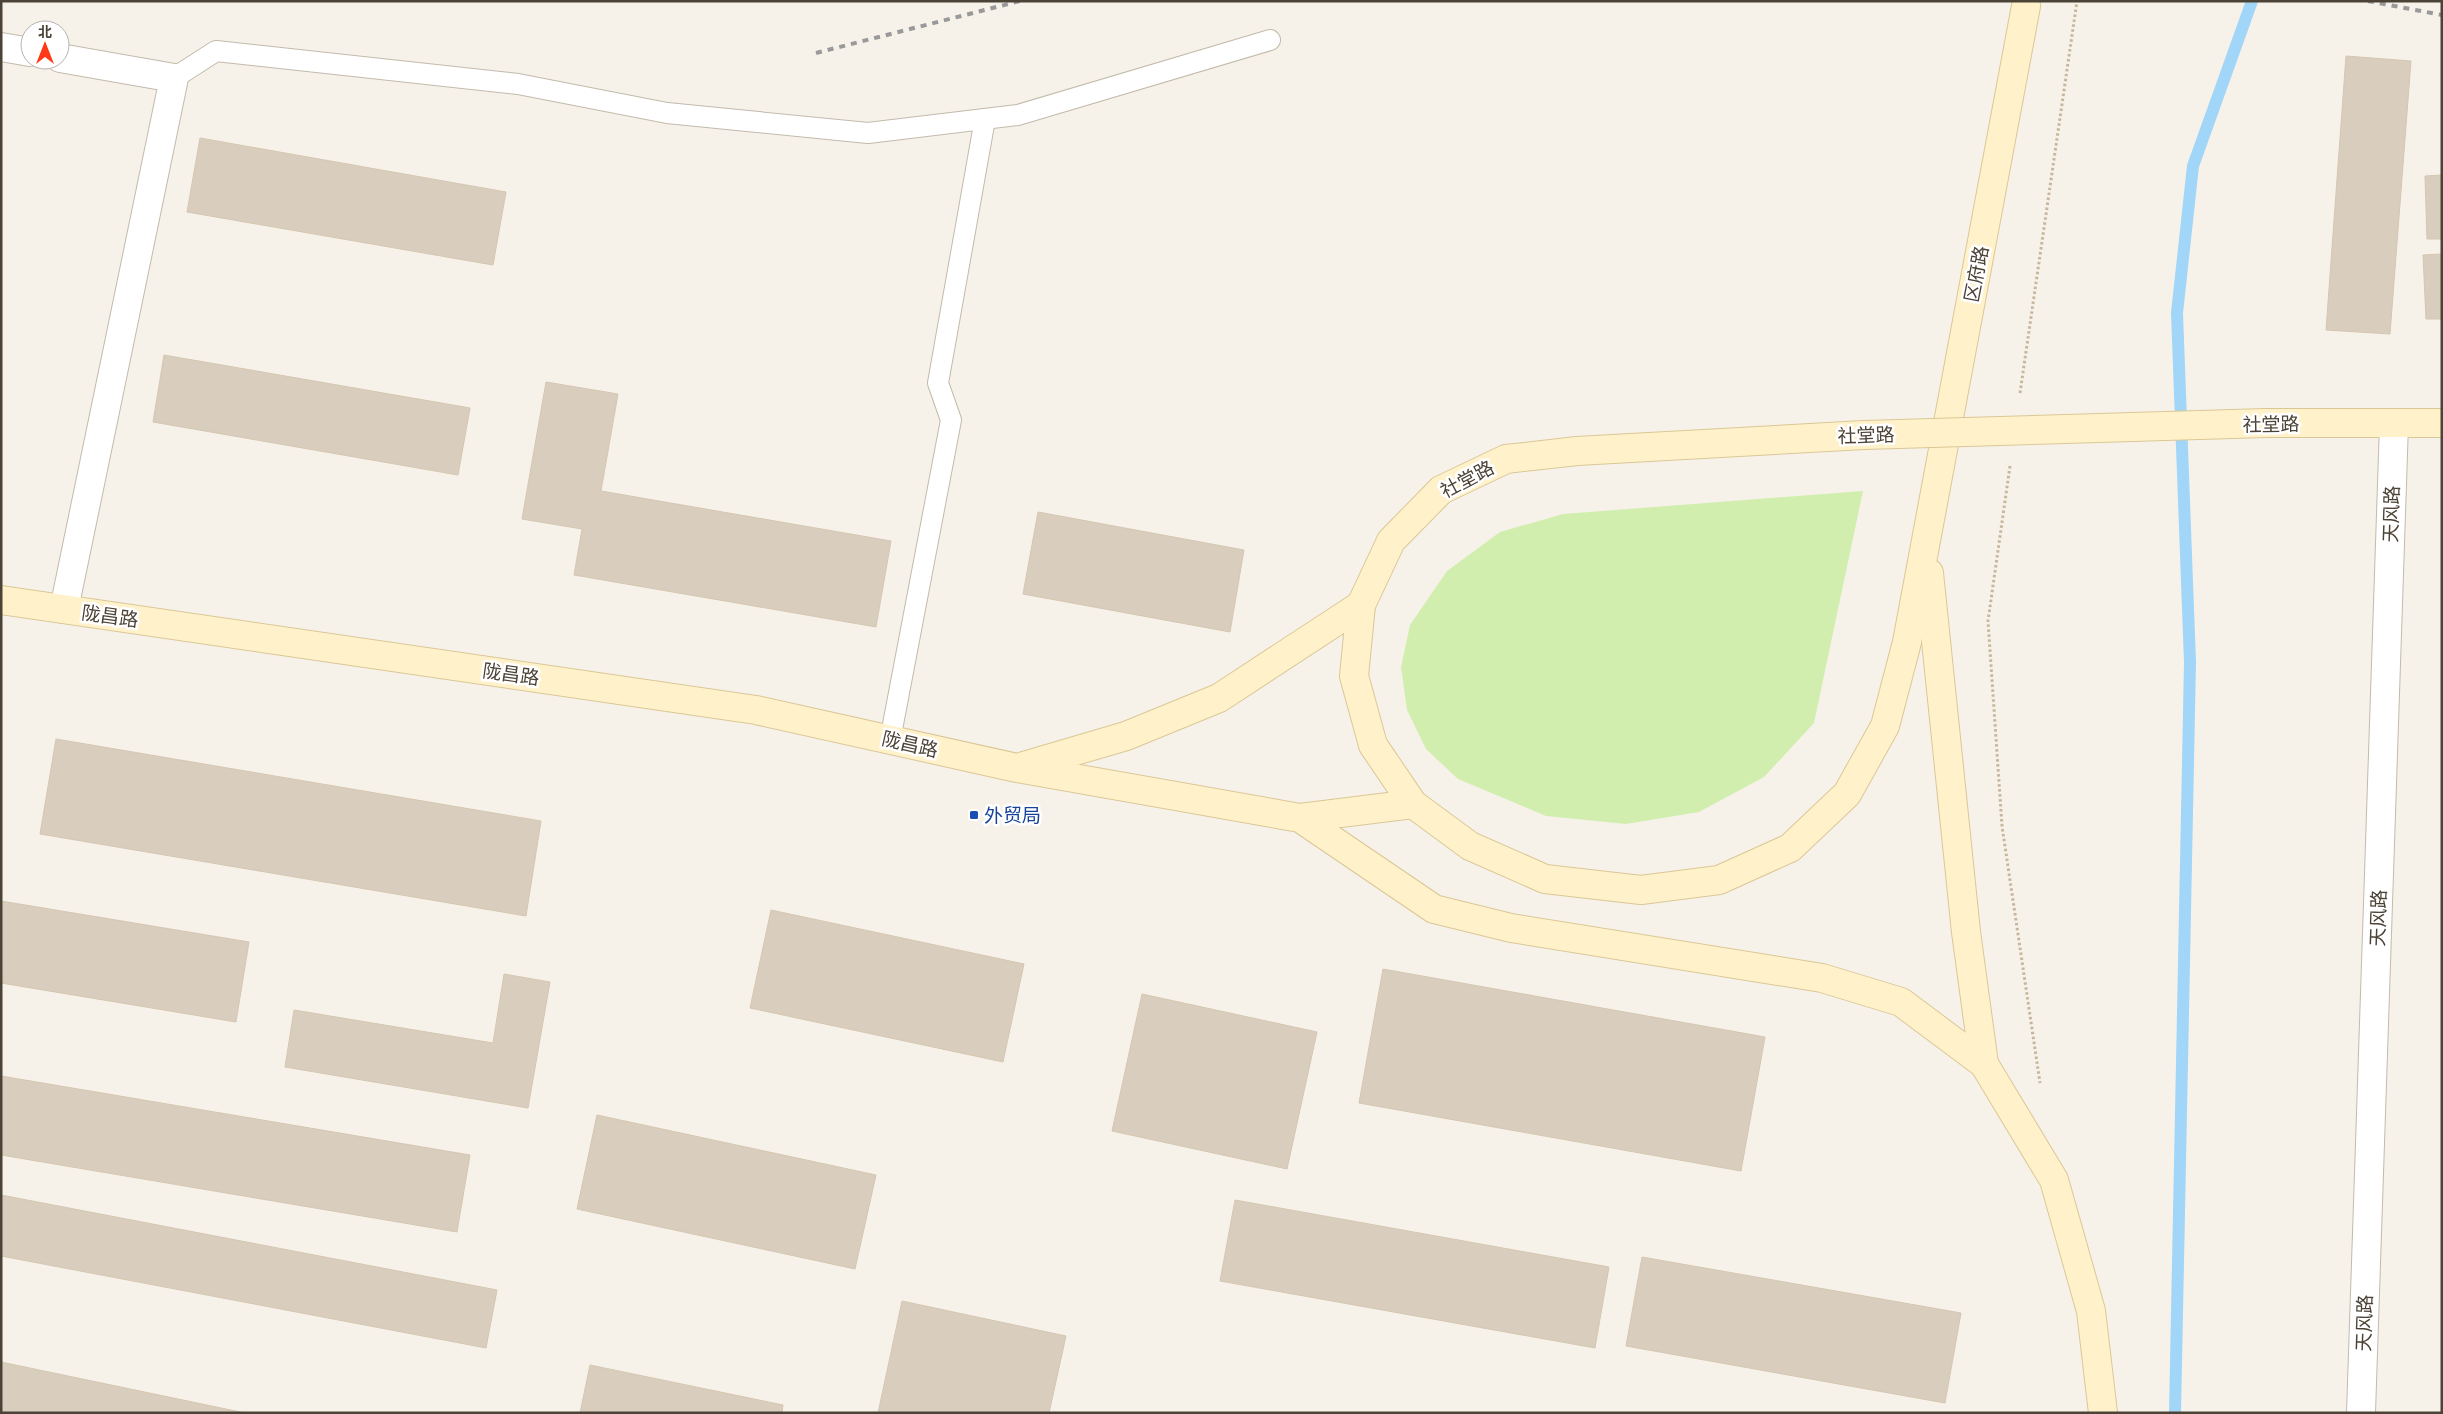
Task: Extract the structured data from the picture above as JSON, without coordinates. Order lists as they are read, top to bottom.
{
  "streets": {
    "main road": ["区府路", "社堂路", "陇昌路"],
    "street": ["天风路"]
  },
  "crossings": [
    ["区府路", "社堂路"],
    ["社堂路", "天风路"]
  ],
  "places": {
    "transit": ["外贸局"]
  },
  "north": "top"
}
